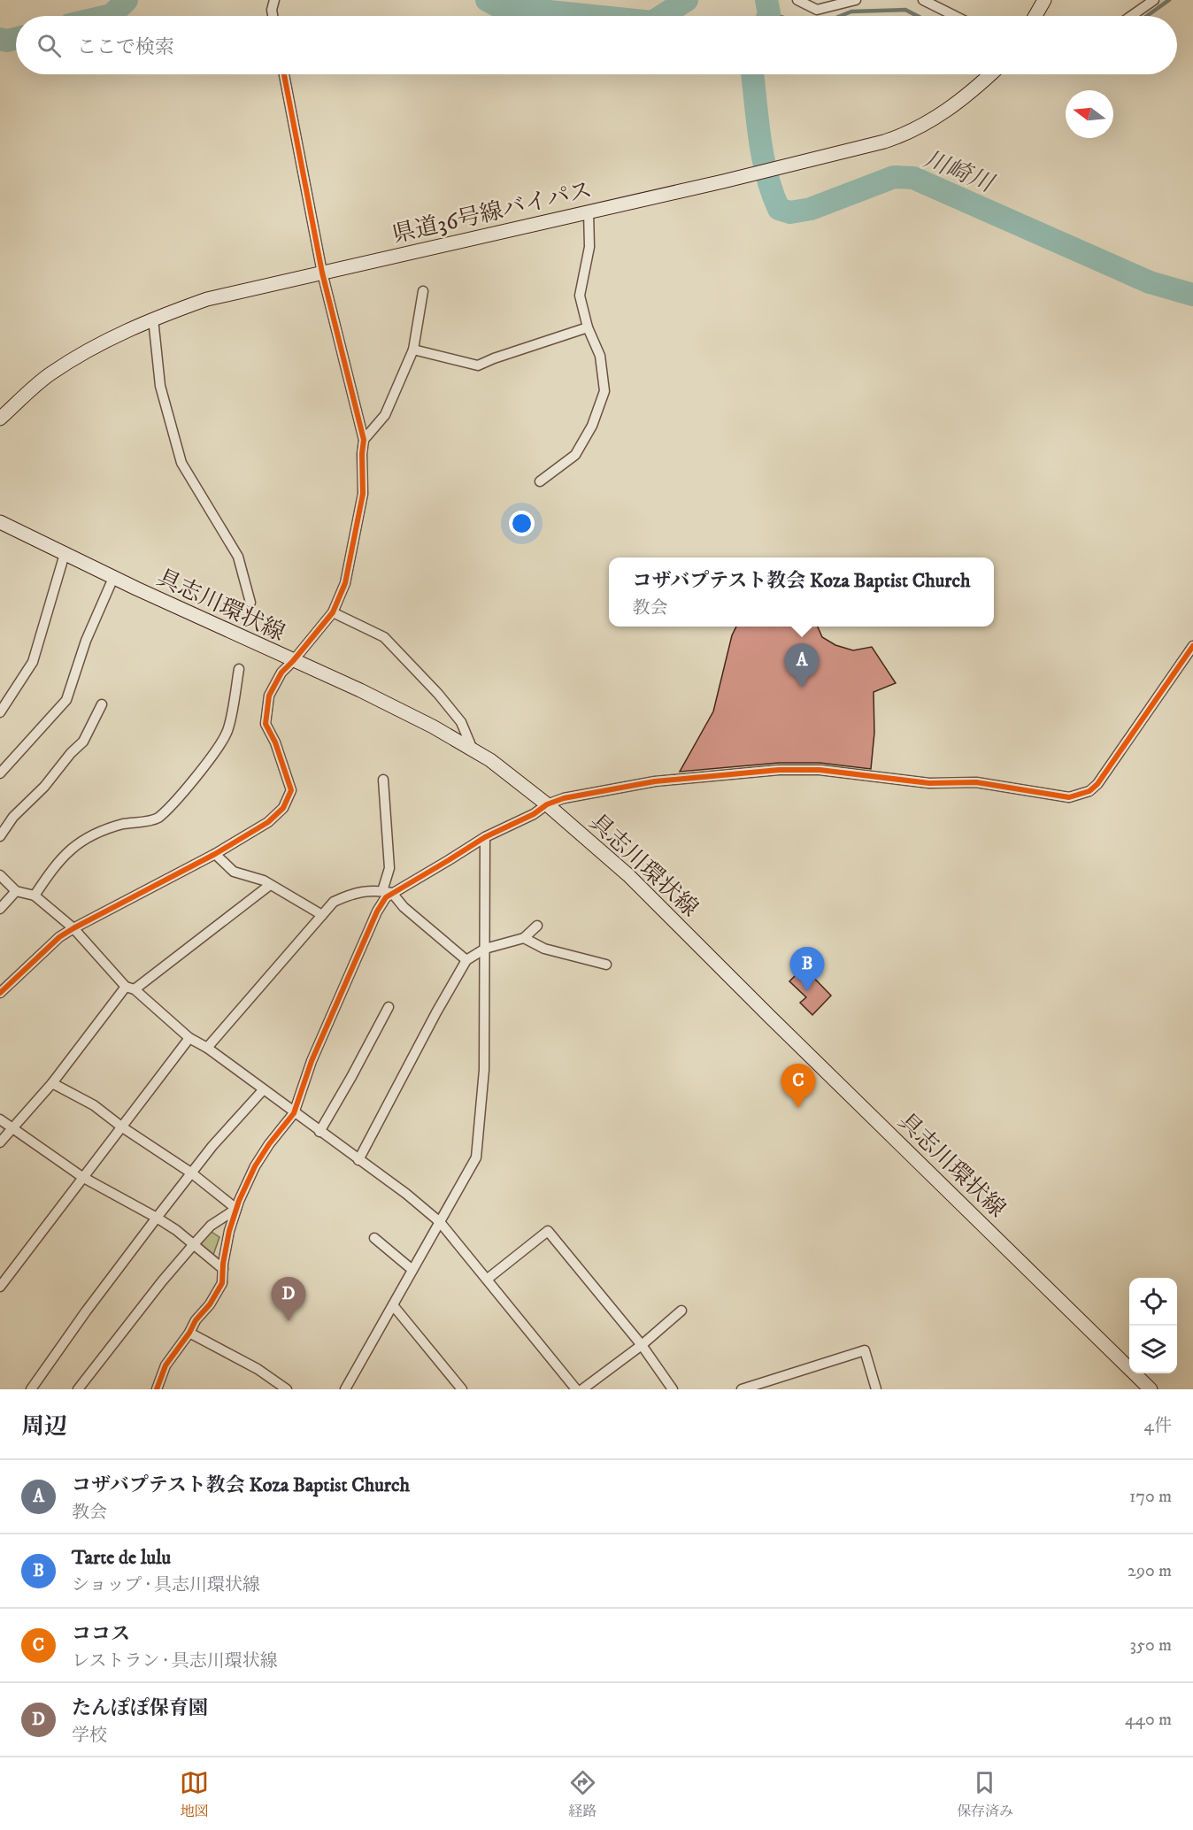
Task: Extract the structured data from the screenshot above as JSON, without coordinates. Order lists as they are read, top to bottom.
{
  "streets": {
    "main road": ["県道36号線バイパス", "具志川環状線"]
  },
  "water": ["川崎川"],
  "north": "left",
  "page": {
    "search": "ここで検索",
    "popup": ["コザバプテスト教会 Koza Baptist Church", "教会"],
    "pins": [
      "A",
      "B",
      "C",
      "D"
    ],
    "heading": ["周辺", "4件"],
    "list": [
      {
        "mark": "A",
        "name": "コザバプテスト教会 Koza Baptist Church",
        "note": "教会",
        "value": "170 m"
      },
      {
        "mark": "B",
        "name": "Tarte de lulu",
        "note": "ショップ · 具志川環状線",
        "value": "290 m"
      },
      {
        "mark": "C",
        "name": "ココス",
        "note": "レストラン · 具志川環状線",
        "value": "350 m"
      },
      {
        "mark": "D",
        "name": "たんぽぽ保育園",
        "note": "学校",
        "value": "440 m"
      }
    ],
    "nav": ["地図", "経路", "保存済み"]
  }
}
